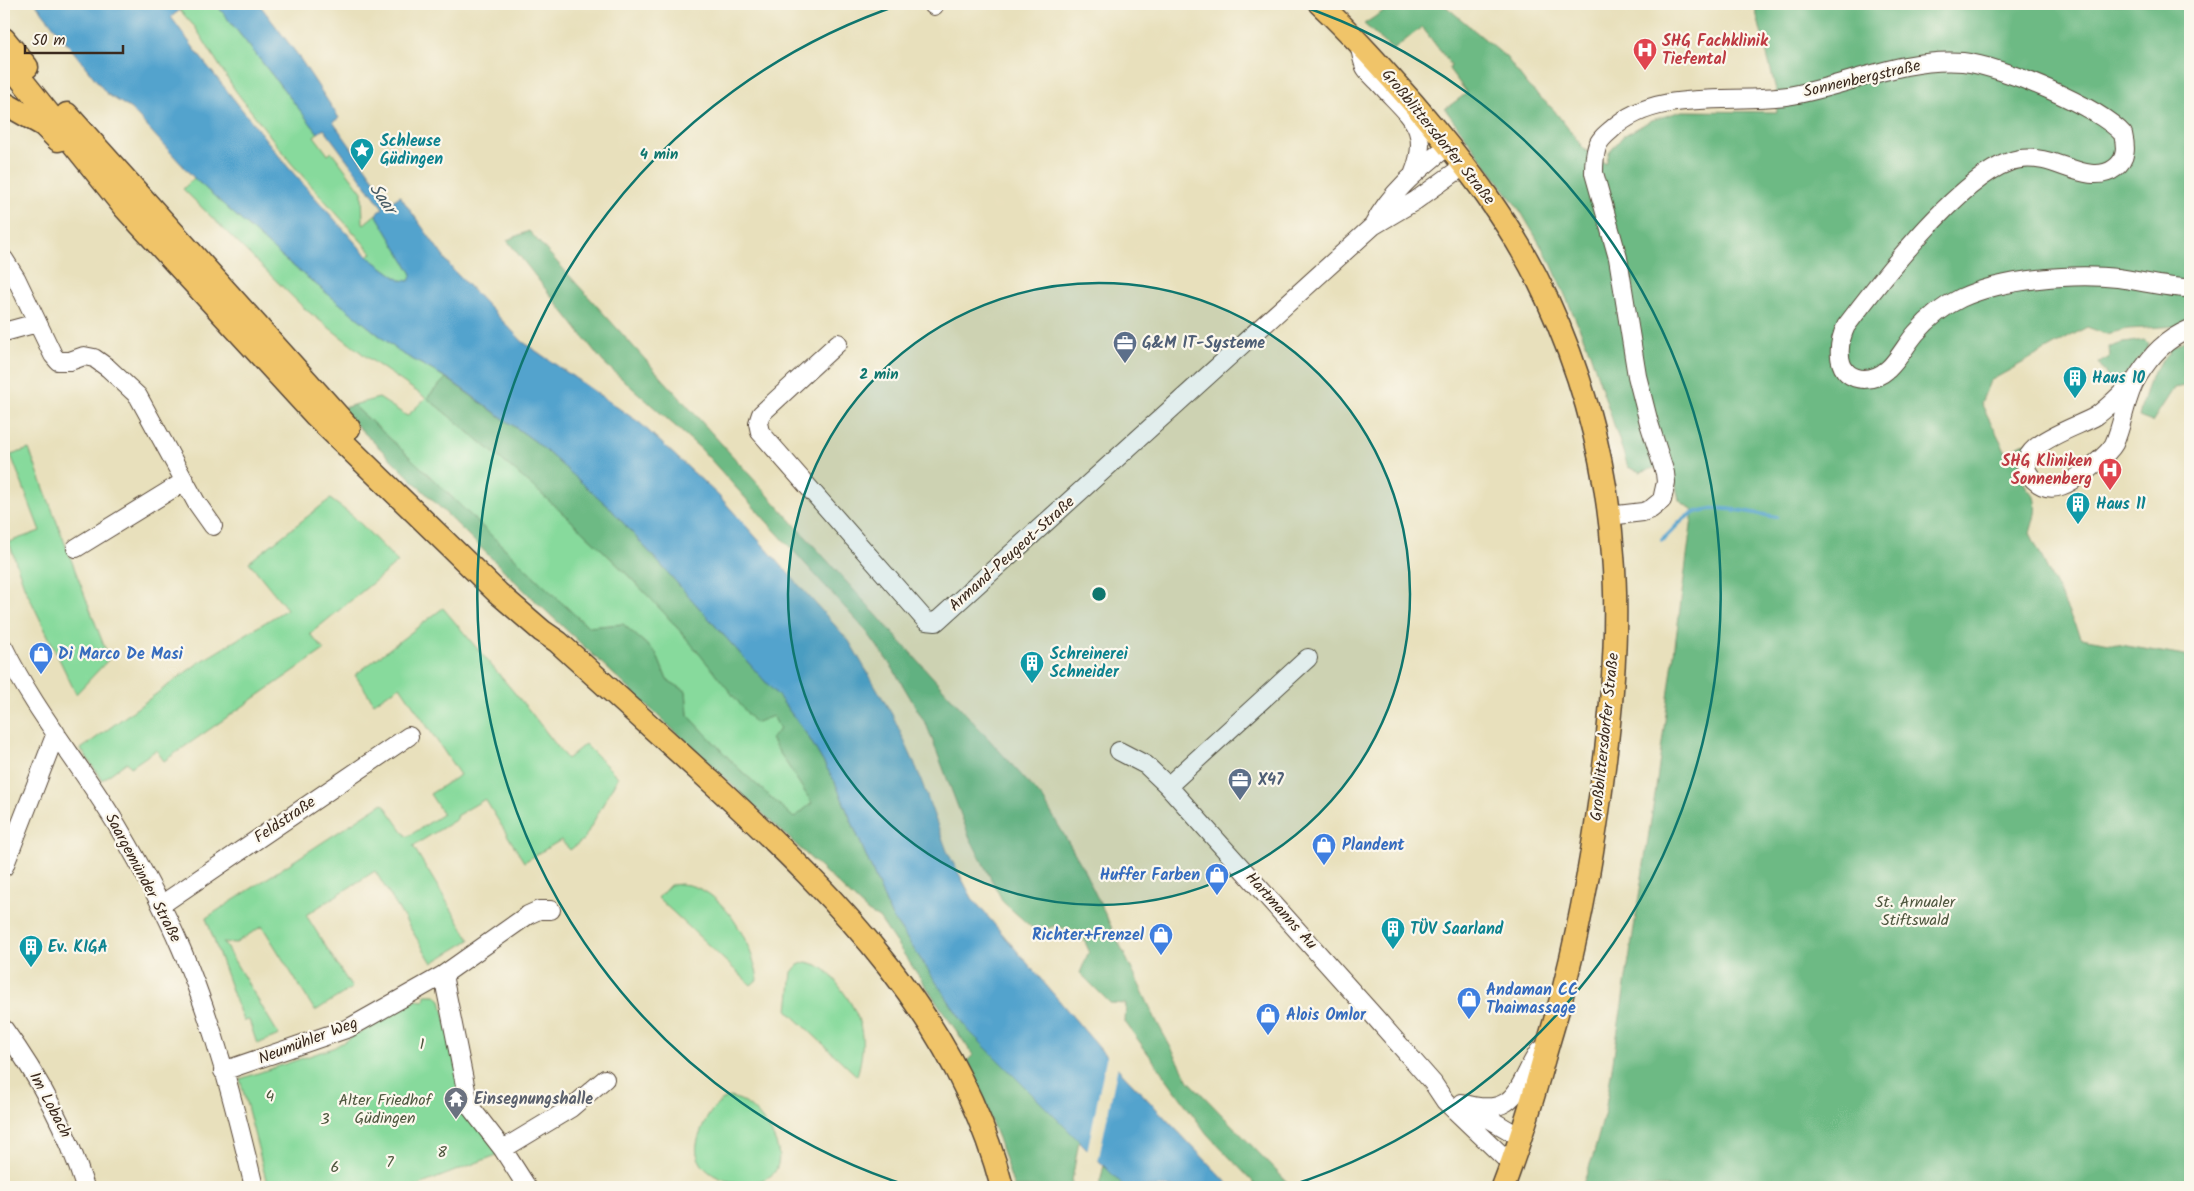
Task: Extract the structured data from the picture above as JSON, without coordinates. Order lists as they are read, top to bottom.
{
  "streets": {
    "main road": ["Großblittersdorfer Straße"],
    "street": [
      "Sonnenbergstraße",
      "Armand-Peugeot-Straße",
      "Feldstraße",
      "Saargemünder Straße",
      "Hartmanns Au",
      "Neumühler Weg",
      "Im Lobach"
    ]
  },
  "crossings": [
    ["Sonnenbergstraße", "Großblittersdorfer Straße"],
    ["Großblittersdorfer Straße", "Armand-Peugeot-Straße"],
    ["Großblittersdorfer Straße", "Hartmanns Au"],
    ["Feldstraße", "Saargemünder Straße"],
    ["Saargemünder Straße", "Neumühler Weg"]
  ],
  "water": ["Saar"],
  "parks": [
    "St. Arnualer Stiftswald",
    "1",
    "4",
    "Alter Friedhof Güdingen",
    "3",
    "8",
    "7",
    "6"
  ],
  "places": {
    "hospital": ["SHG Fachklinik Tiefental", "SHG Kliniken Sonnenberg"],
    "place": ["Schleuse Güdingen"],
    "office": ["G&M IT-Systeme", "X47"],
    "building": [
      "Haus 10",
      "Haus 11",
      "Schreinerei Schneider",
      "TÜV Saarland",
      "Ev. KIGA"
    ],
    "shop": [
      "Di Marco De Masi",
      "Plandent",
      "Huffer Farben",
      "Richter+Frenzel",
      "Andaman CC Thaimassage",
      "Alois Omlor"
    ],
    "temple": ["Einsegnungshalle"]
  },
  "scale_bar": "50 m",
  "rings": ["4 min", "2 min"]
}
